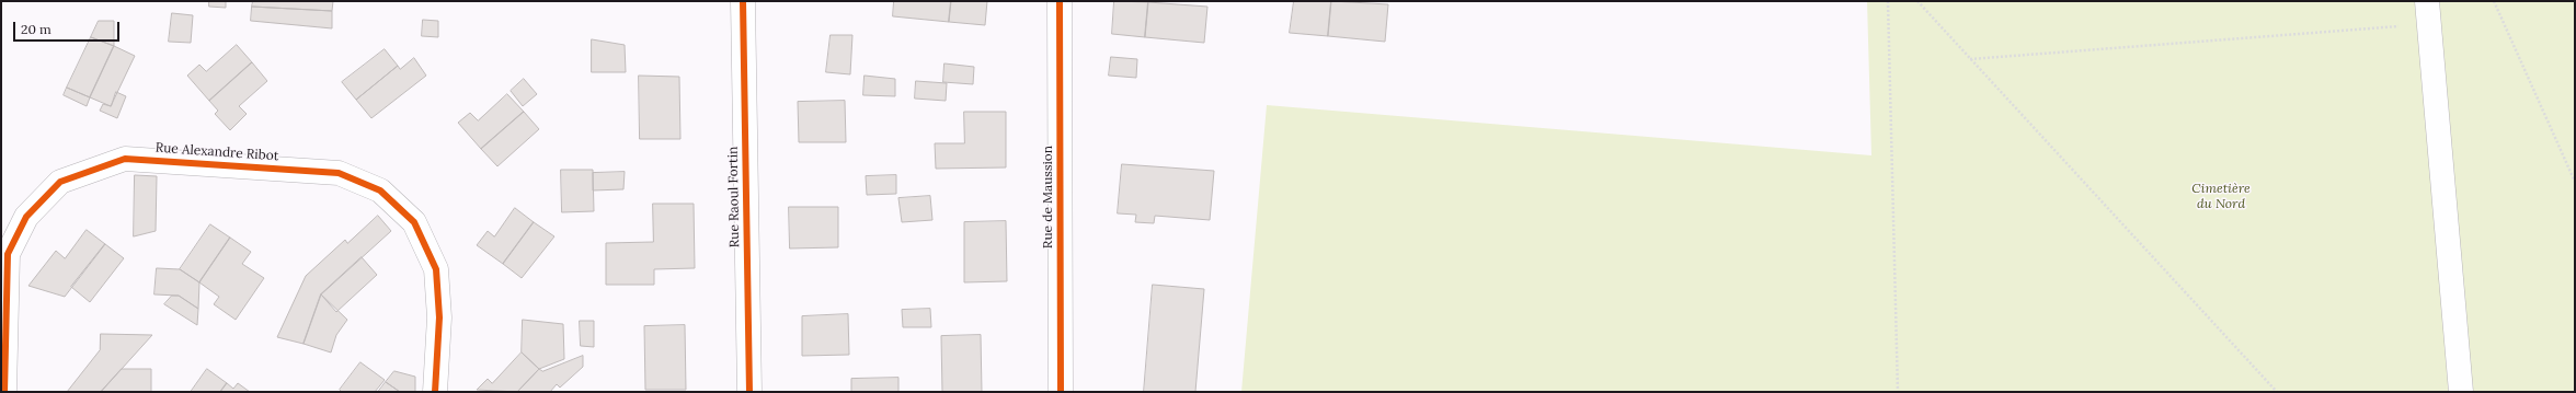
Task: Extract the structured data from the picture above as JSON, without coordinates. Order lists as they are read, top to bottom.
{
  "streets": {
    "street": ["Rue Alexandre Ribot", "Rue Raoul Fortin", "Rue de Maussion"]
  },
  "parks": ["Cimetière du Nord"],
  "scale_bar": "20 m"
}
